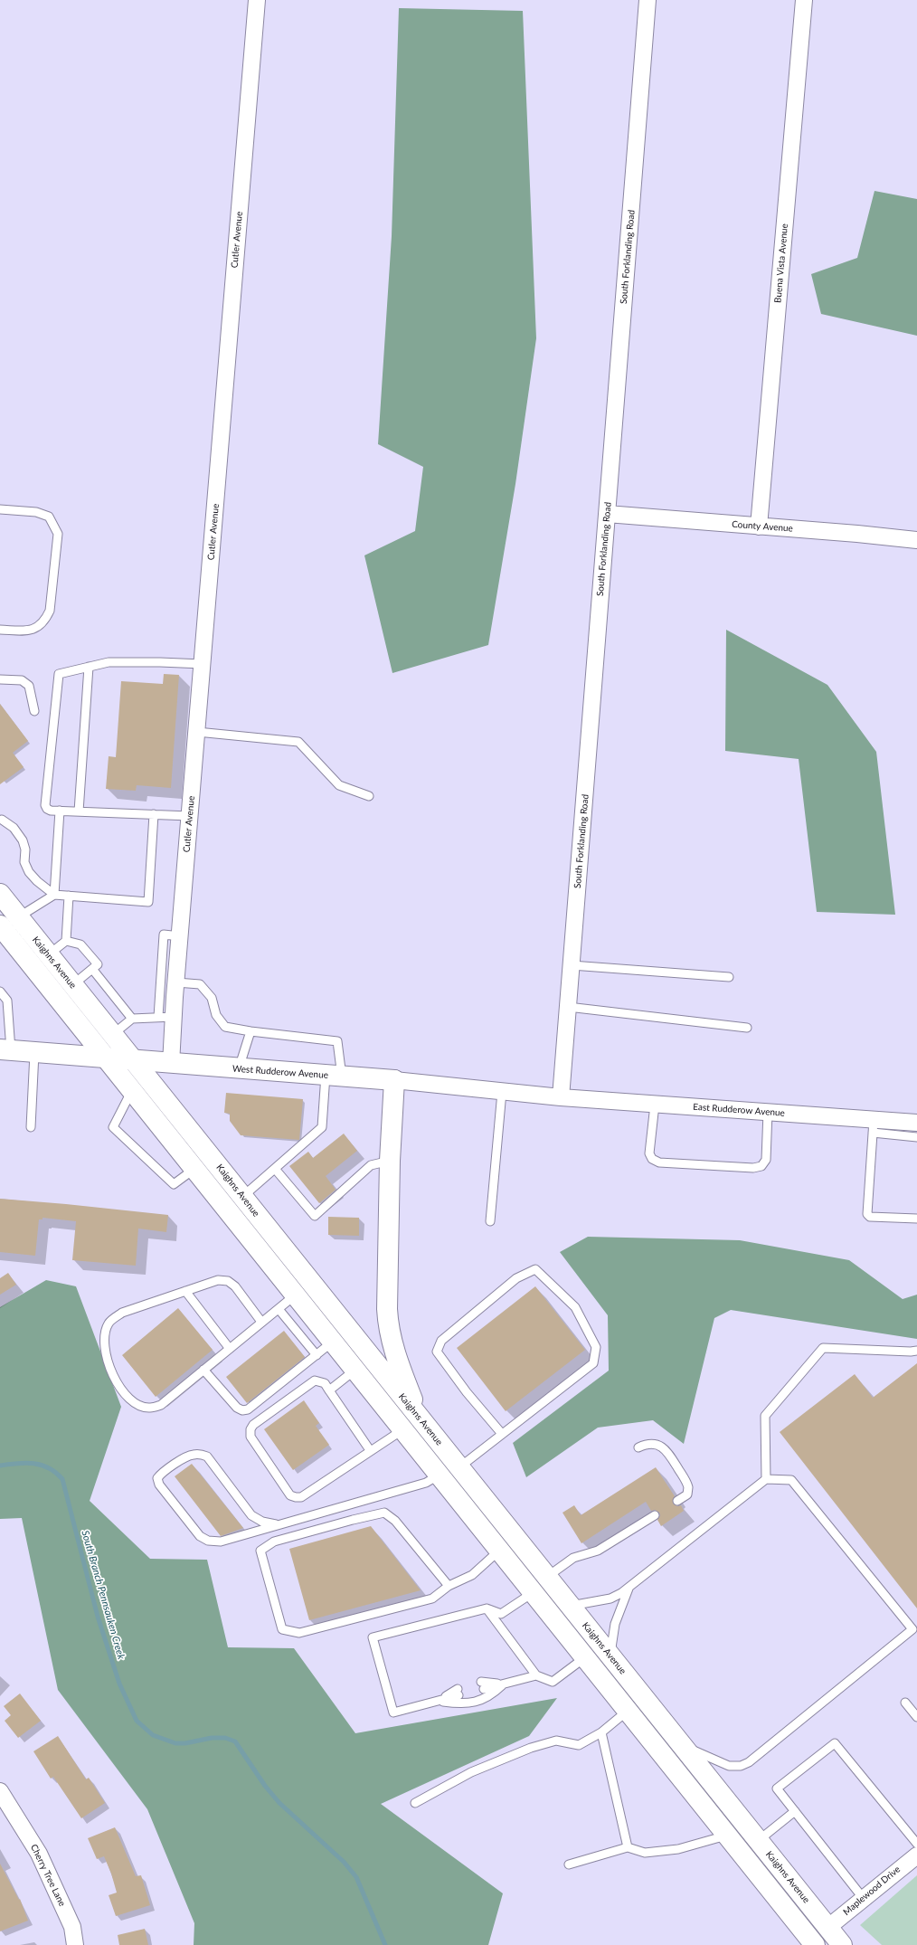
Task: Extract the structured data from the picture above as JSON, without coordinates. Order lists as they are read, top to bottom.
{
  "streets": {
    "main road": ["Kaighns Avenue", "West Rudderow Avenue"],
    "street": [
      "Cutler Avenue",
      "South Forklanding Road",
      "Buena Vista Avenue",
      "County Avenue",
      "East Rudderow Avenue",
      "Cherry Tree Lane",
      "Maplewood Drive"
    ]
  },
  "crossings": [
    ["Cutler Avenue", "West Rudderow Avenue"],
    ["South Forklanding Road", "County Avenue"],
    ["South Forklanding Road", "West Rudderow Avenue"],
    ["South Forklanding Road", "East Rudderow Avenue"],
    ["Buena Vista Avenue", "County Avenue"],
    ["Kaighns Avenue", "West Rudderow Avenue"],
    ["Kaighns Avenue", "Maplewood Drive"],
    ["West Rudderow Avenue", "East Rudderow Avenue"]
  ],
  "water": ["South Branch Pennsauken Creek"]
}
